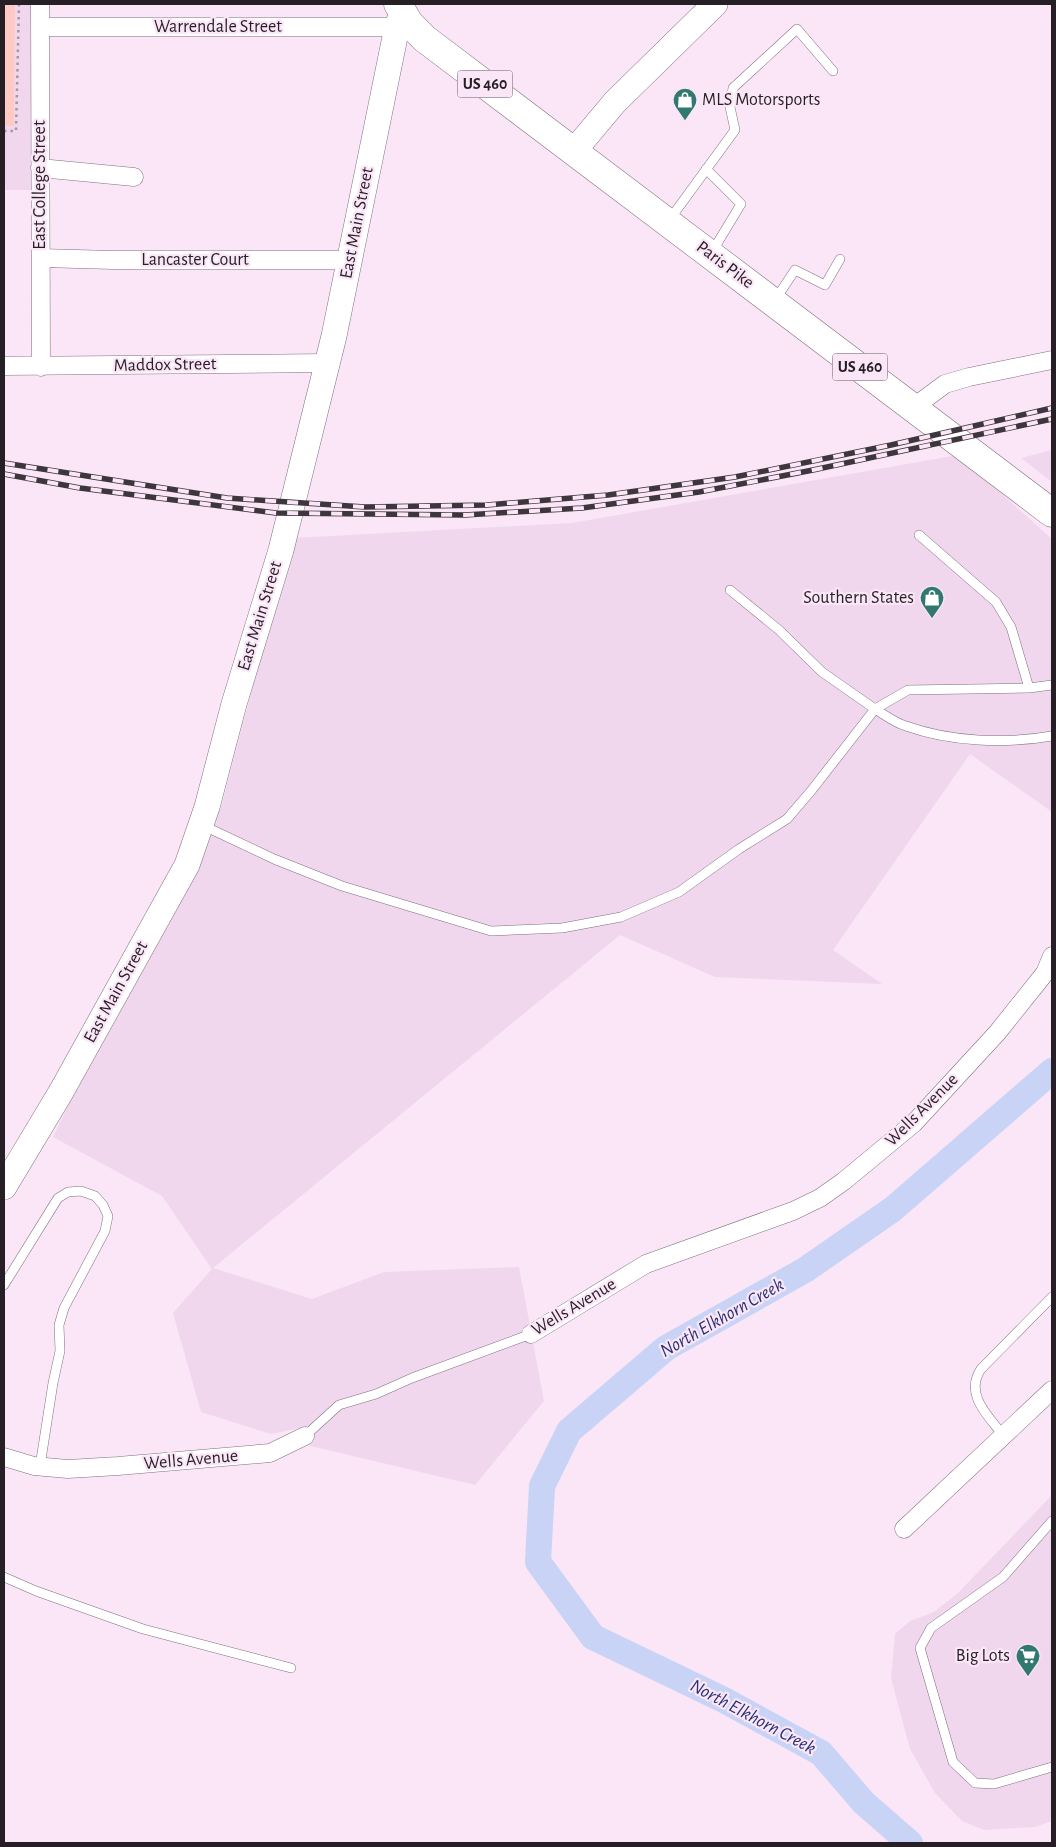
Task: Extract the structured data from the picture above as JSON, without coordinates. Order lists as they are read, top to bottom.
{
  "streets": {
    "main road": ["US 460", "Paris Pike"],
    "street": [
      "Warrendale Street",
      "East College Street",
      "East Main Street",
      "Lancaster Court",
      "Maddox Street",
      "Wells Avenue"
    ]
  },
  "crossings": [
    ["Warrendale Street", "East College Street"],
    ["Warrendale Street", "East Main Street"],
    ["Warrendale Street", "Paris Pike"],
    ["East College Street", "Lancaster Court"],
    ["East College Street", "Maddox Street"],
    ["East Main Street", "Lancaster Court"],
    ["East Main Street", "Paris Pike"],
    ["East Main Street", "Maddox Street"]
  ],
  "water": ["North Elkhorn Creek"],
  "places": {
    "shop": ["MLS Motorsports", "Southern States"],
    "supermarket": ["Big Lots"]
  }
}
